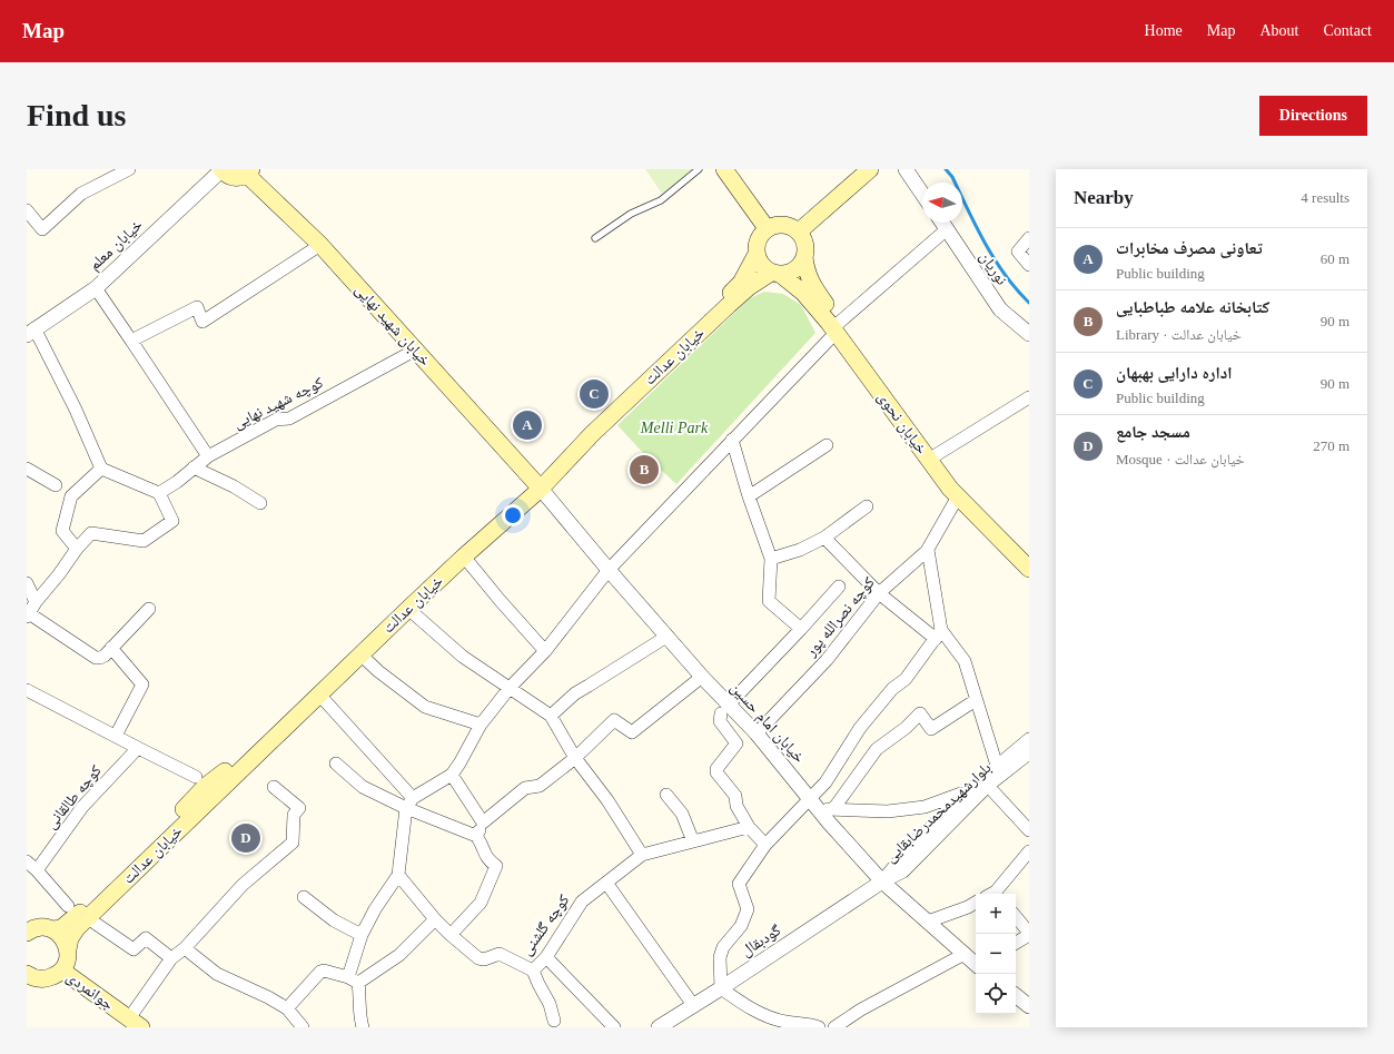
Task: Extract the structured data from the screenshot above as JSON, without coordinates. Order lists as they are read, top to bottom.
{
  "streets": {
    "main road": [
      "خیابان شهید نهایی",
      "خیابان عدالت",
      "خیابان نحوی",
      "جوانمردی"
    ],
    "street": [
      "خیابان معلم",
      "نوریان",
      "کوچه شهید نهایی",
      "کوچه نصرالله پور",
      "خیابان امام حسین",
      "کوچه طالقانی",
      "بلوارشهیدمحمدرضابقایی",
      "کوچه گلشنی",
      "گودبقال"
    ]
  },
  "crossings": [
    ["خیابان شهید نهایی", "خیابان عدالت"],
    ["خیابان شهید نهایی", "کوچه شهید نهایی"],
    ["خیابان شهید نهایی", "خیابان امام حسین"],
    ["خیابان عدالت", "خیابان نحوی"],
    ["خیابان عدالت", "خیابان امام حسین"],
    ["خیابان عدالت", "جوانمردی"],
    ["خیابان نحوی", "کوچه نصرالله پور"],
    ["کوچه نصرالله پور", "خیابان امام حسین"],
    ["خیابان امام حسین", "بلوارشهیدمحمدرضابقایی"],
    ["خیابان امام حسین", "گودبقال"],
    ["بلوارشهیدمحمدرضابقایی", "گودبقال"]
  ],
  "parks": ["Melli Park"],
  "north": "left",
  "page": {
    "header": "Map",
    "nav": [
      "Home",
      "Map",
      "About",
      "Contact"
    ],
    "buttons": "Directions",
    "title": "Find us",
    "heading": ["Nearby", "4 results"],
    "list": [
      {
        "mark": "A",
        "name": "تعاونی مصرف مخابرات",
        "note": "Public building",
        "value": "60 m"
      },
      {
        "mark": "B",
        "name": "کتابخانه علامه طباطبایی",
        "note": "Library · خیابان عدالت",
        "value": "90 m"
      },
      {
        "mark": "C",
        "name": "اداره دارایی بهبهان",
        "note": "Public building",
        "value": "90 m"
      },
      {
        "mark": "D",
        "name": "مسجد جامع",
        "note": "Mosque · خیابان عدالت",
        "value": "270 m"
      }
    ],
    "pins": [
      "C",
      "A",
      "B",
      "D"
    ],
    "map_buttons": ["+", "−"]
  }
}
